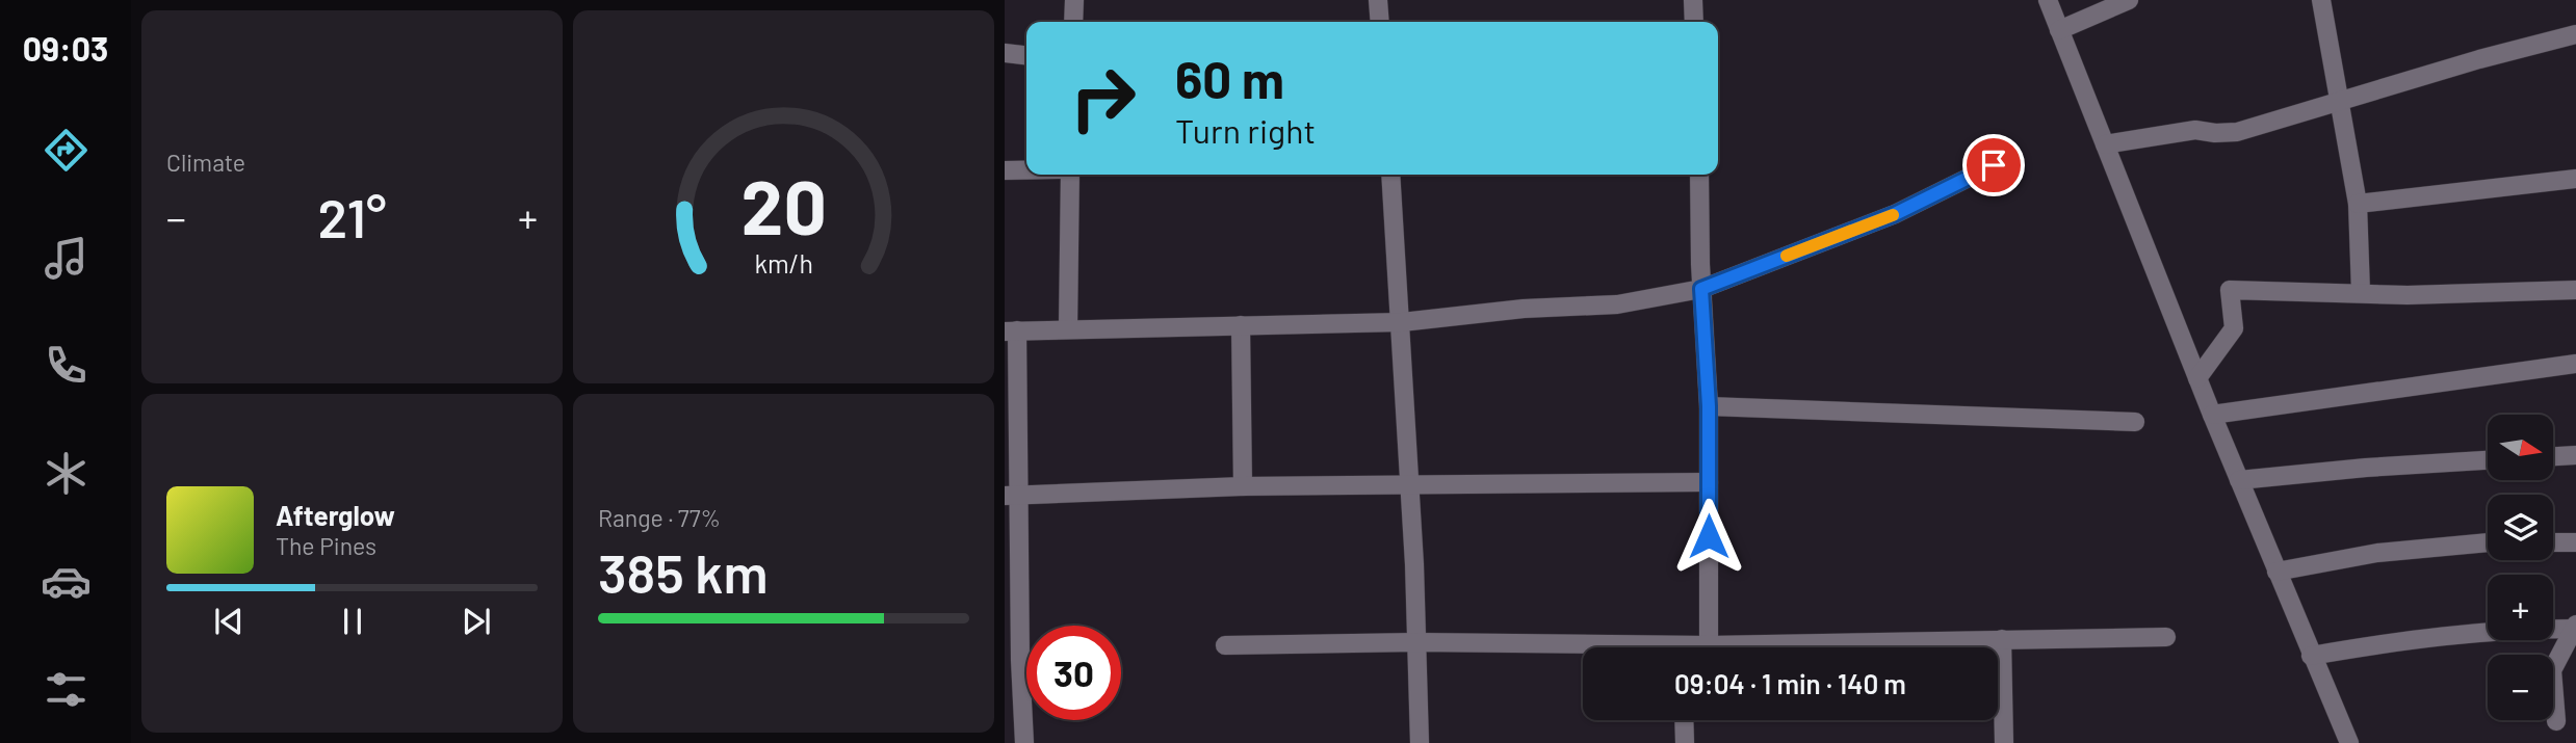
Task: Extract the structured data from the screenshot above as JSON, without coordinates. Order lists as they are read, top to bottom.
{
  "north": "right",
  "page": {
    "tabs": "09:03",
    "tile": [
      "Climate",
      ["Range · 77%", "385 km"]
    ],
    "turn": ["60 m", "Turn right"],
    "heat": ["−", "21°", "+"],
    "map_buttons": ["+", "−"],
    "song": ["Afterglow", "The Pines"],
    "limit": "30",
    "trip": "09:04 · 1 min · 140 m",
    "gauge": ["20", "km/h"]
  }
}
